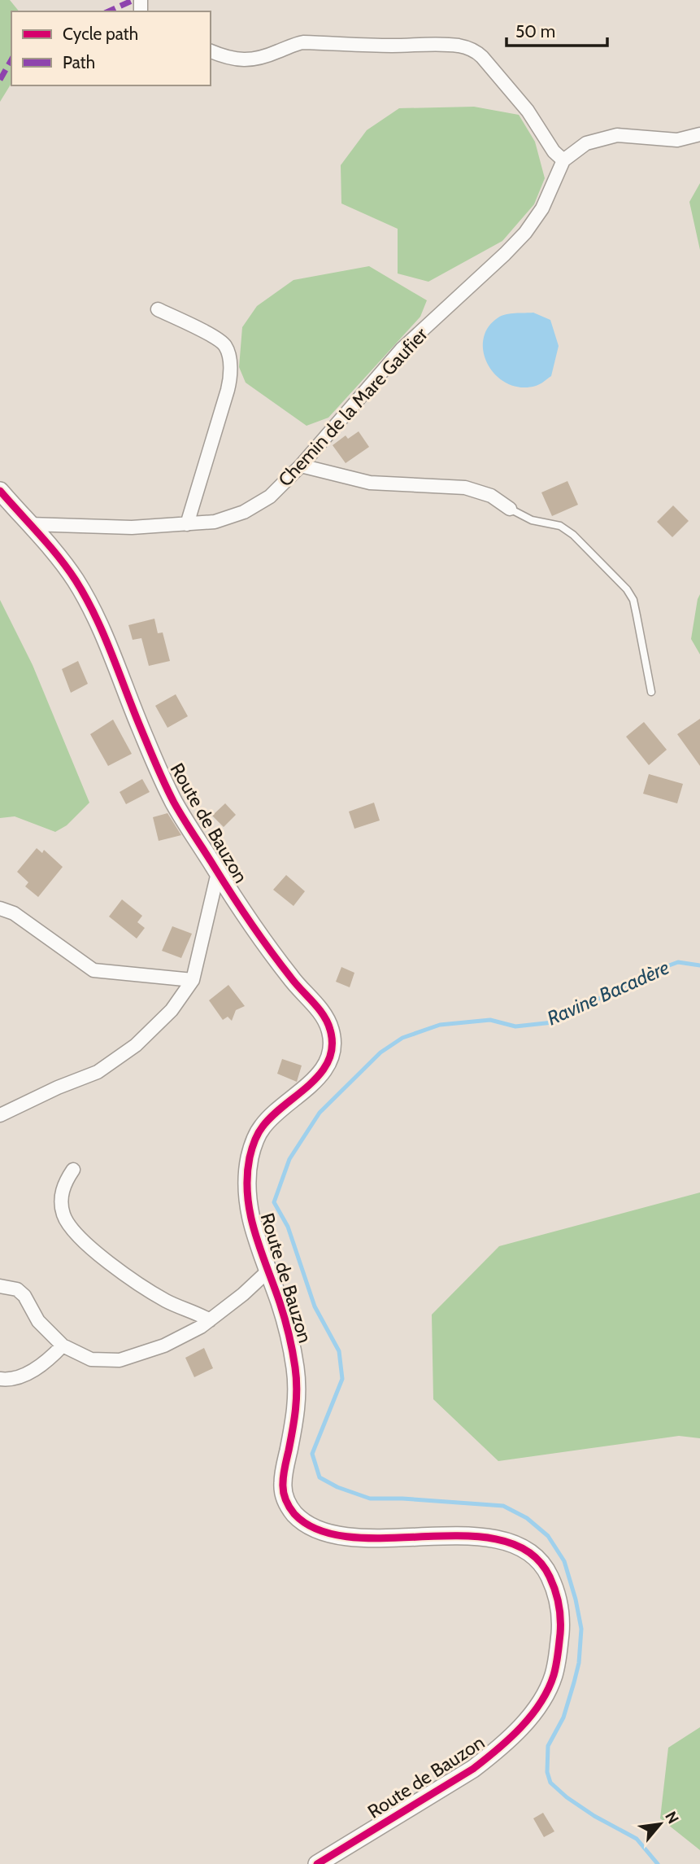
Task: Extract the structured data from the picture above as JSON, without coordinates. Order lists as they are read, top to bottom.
{
  "streets": {
    "street": ["Chemin de la Mare Gaufier", "Route de Bauzon"]
  },
  "crossings": [
    ["Chemin de la Mare Gaufier", "Route de Bauzon"]
  ],
  "water": ["Ravine Bacadère"],
  "legend": ["Cycle path", "Path"],
  "scale_bar": "50 m",
  "north": "top right"
}
